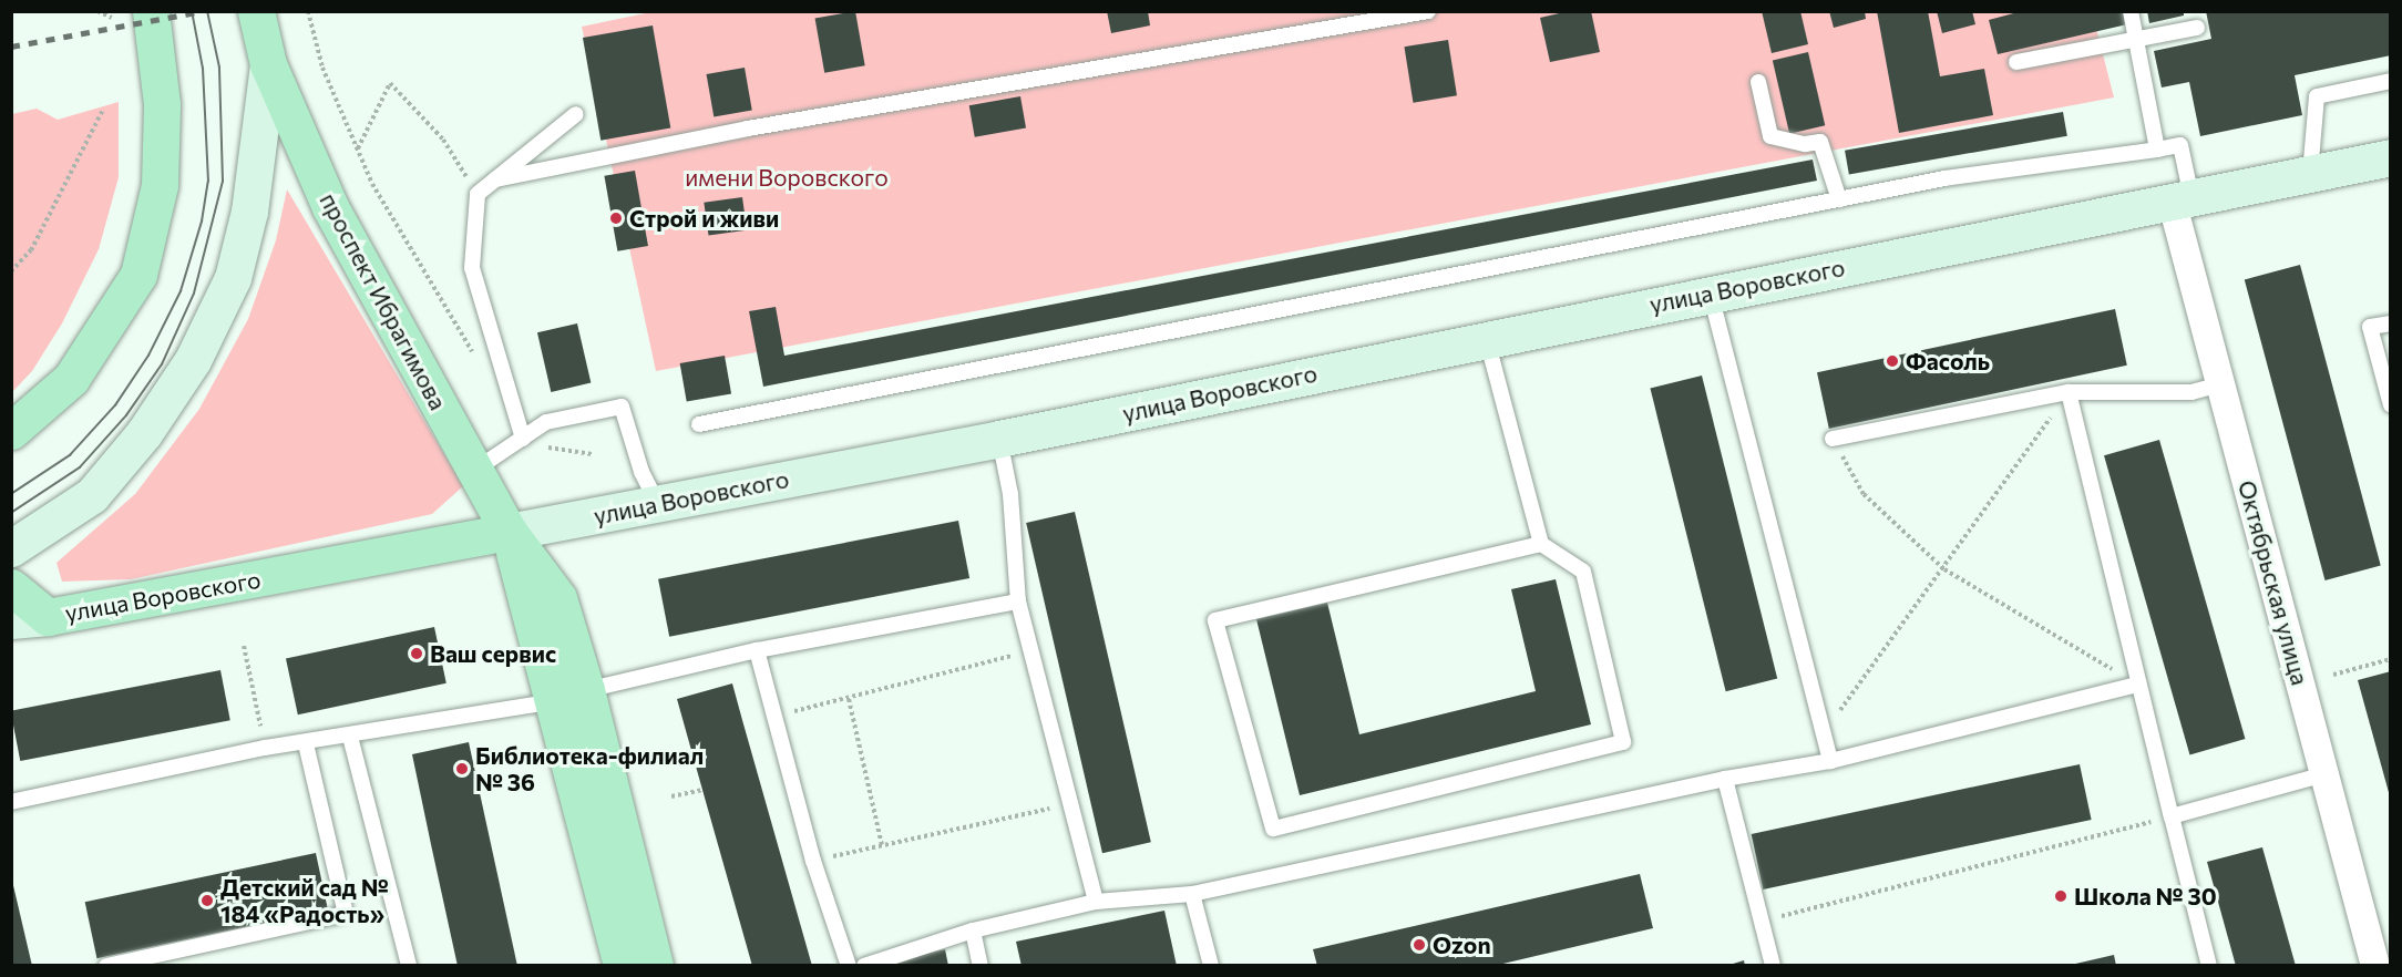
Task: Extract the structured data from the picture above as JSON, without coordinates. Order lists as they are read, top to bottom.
{
  "streets": {
    "main road": ["улица Воровского", "проспект Ибрагимова"],
    "street": ["Октябрьская улица"]
  },
  "crossings": [
    ["улица Воровского", "проспект Ибрагимова"],
    ["улица Воровского", "Октябрьская улица"]
  ],
  "parks": ["имени Воровского"],
  "places": [
    "Строй и живи",
    "Фасоль",
    "Ваш сервис",
    "Библиотека-филиал № 36",
    "Школа № 30",
    "Детский сад № 184 «Радость»",
    "Ozon"
  ]
}
